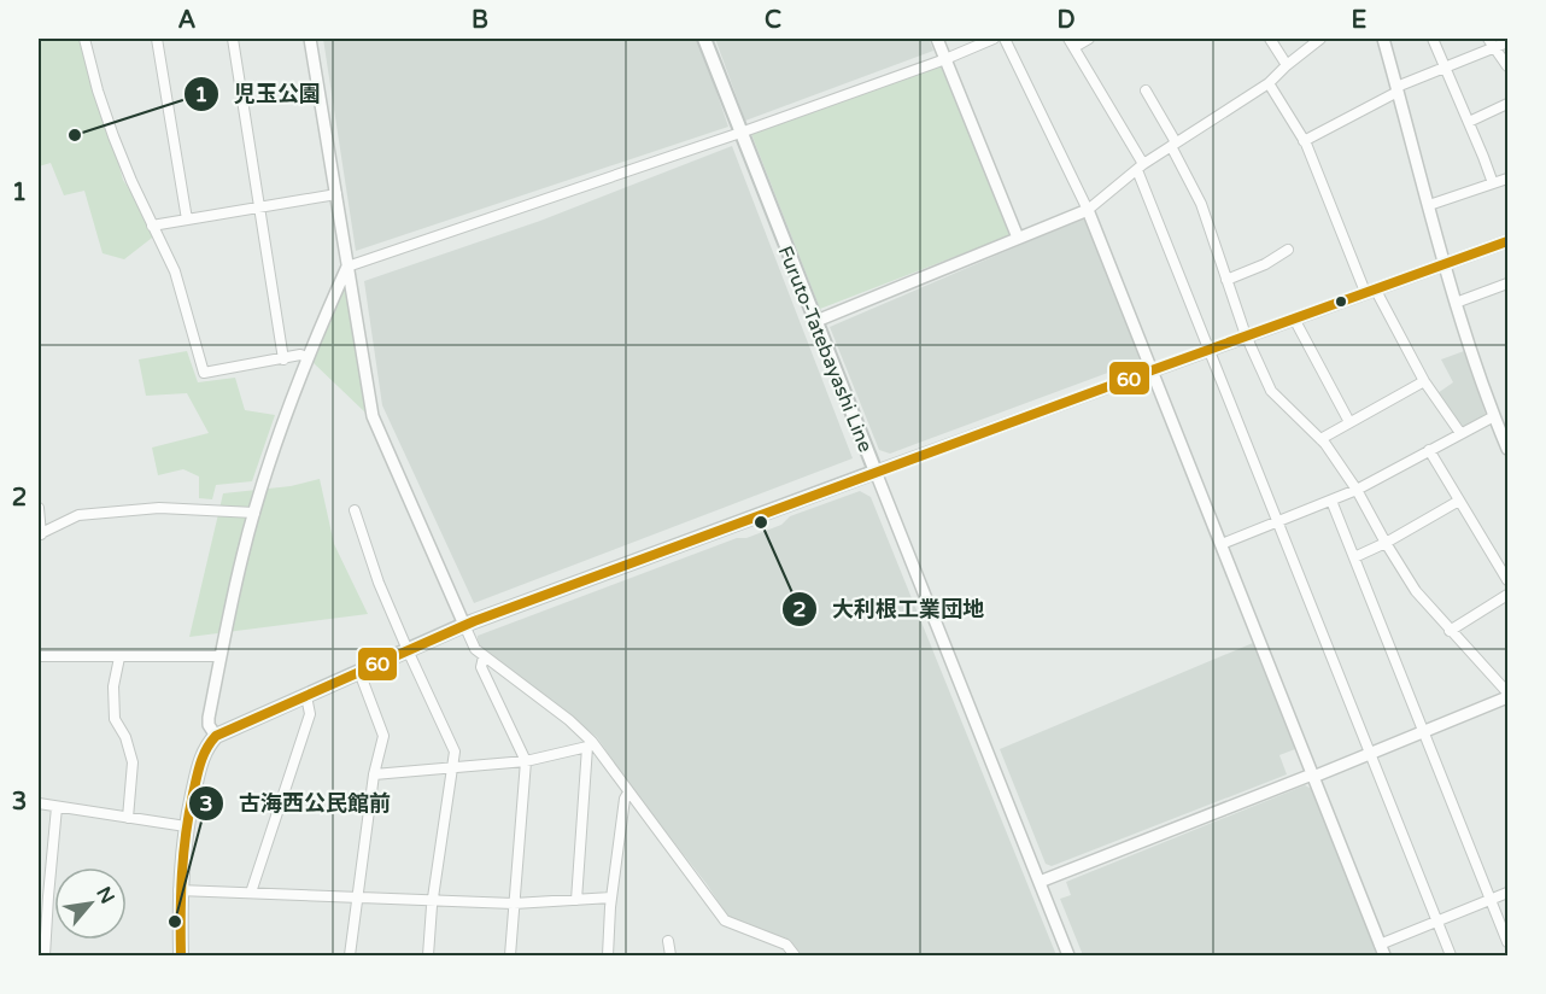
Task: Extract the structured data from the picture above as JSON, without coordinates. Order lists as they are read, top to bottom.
{
  "streets": {
    "main road": ["Furuto-Tatebayashi Line"]
  },
  "places": ["児玉公園", "大利根工業団地", "古海西公民館前"],
  "lines": ["transit line 60"],
  "north": "top right",
  "grid": {
    "columns": [
      "A",
      "B",
      "C",
      "D",
      "E"
    ],
    "rows": ["1", "2", "3"]
  }
}
